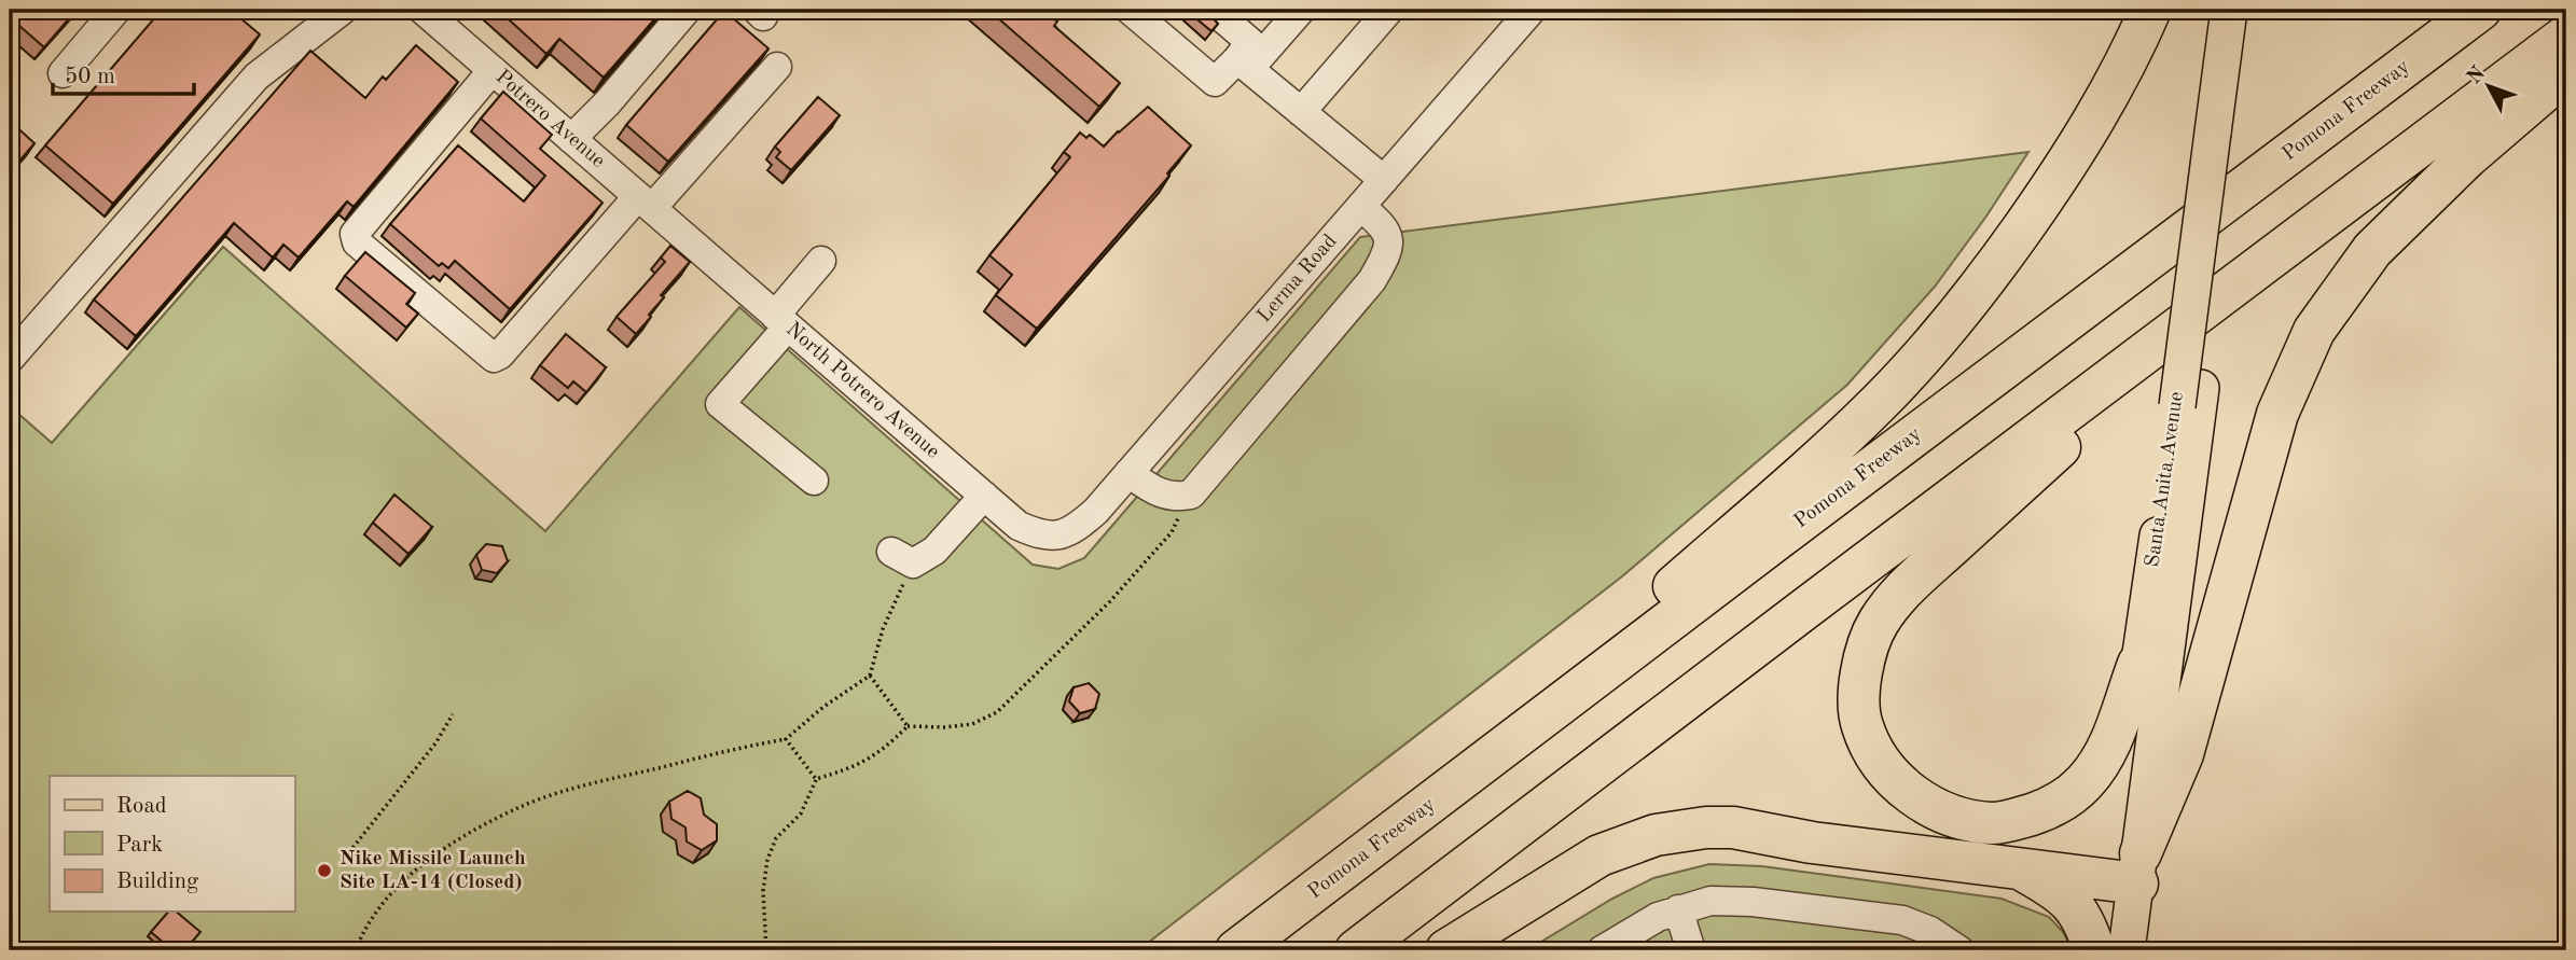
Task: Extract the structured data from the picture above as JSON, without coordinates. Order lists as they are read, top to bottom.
{
  "streets": {
    "highway": ["Pomona Freeway"],
    "main road": ["Santa Anita Avenue"],
    "street": ["Potrero Avenue", "Lerma Road", "North Potrero Avenue"]
  },
  "crossings": [
    ["Potrero Avenue", "North Potrero Avenue"],
    ["Lerma Road", "North Potrero Avenue"]
  ],
  "places": ["Nike Missile Launch Site LA-14 (Closed)"],
  "legend": ["Road", "Park", "Building"],
  "scale_bar": "50 m",
  "north": "top left"
}
